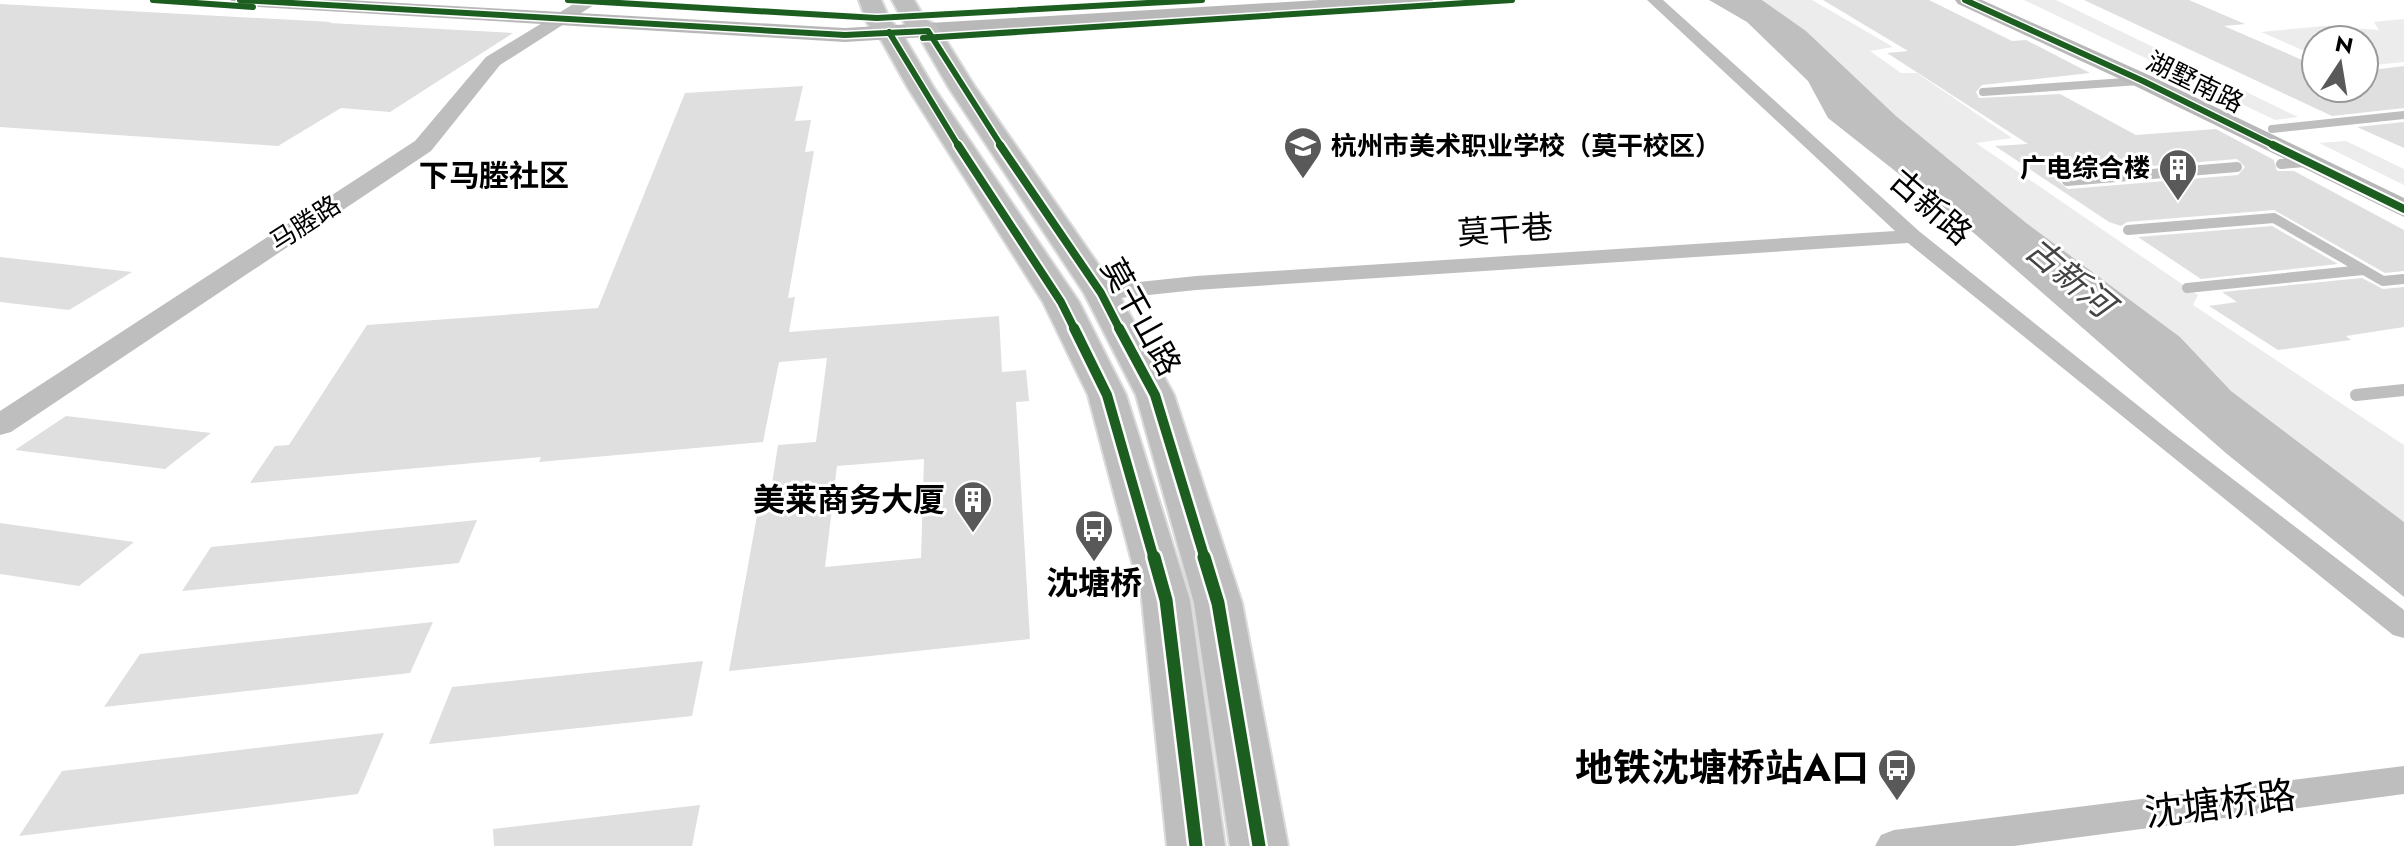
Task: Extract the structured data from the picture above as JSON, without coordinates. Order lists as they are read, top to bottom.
{
  "streets": {
    "main road": ["湖墅南路", "莫干山路"],
    "street": [
      "古新路",
      "马塍路",
      "莫干巷",
      "沈塘桥路"
    ]
  },
  "crossings": [
    ["古新路", "莫干巷"],
    ["莫干巷", "莫干山路"]
  ],
  "districts": ["下马塍社区"],
  "water": ["古新河"],
  "places": {
    "school or university": ["杭州市美术职业学校（莫干校区）"],
    "building": ["广电综合楼", "美莱商务大厦"],
    "bus stop": ["沈塘桥", "地铁沈塘桥站A口"]
  },
  "north": "top"
}
